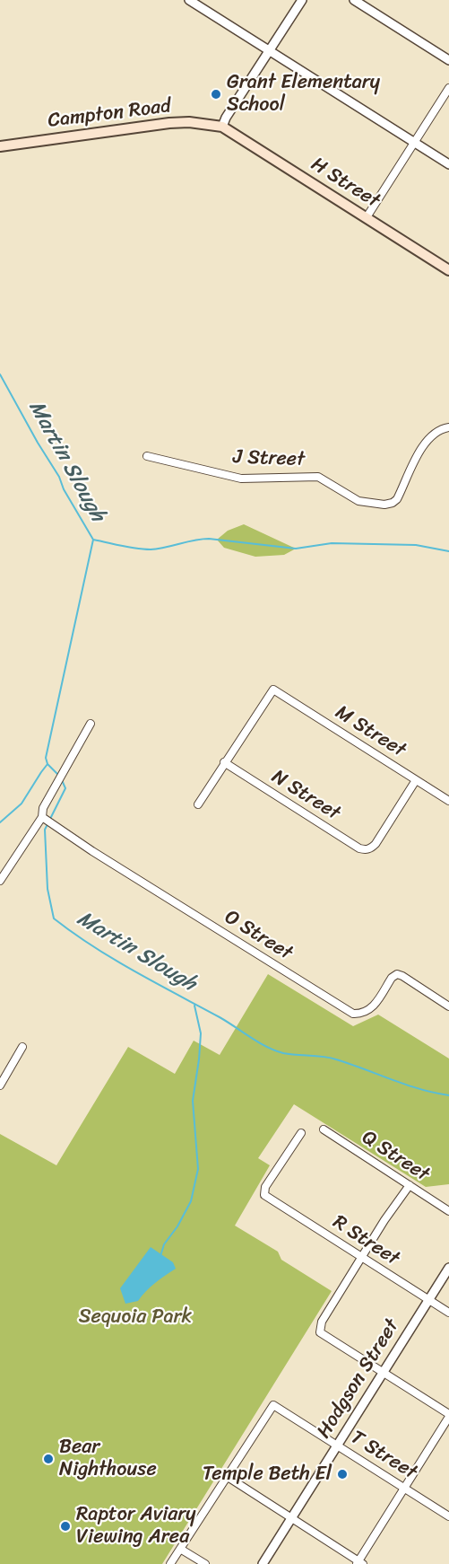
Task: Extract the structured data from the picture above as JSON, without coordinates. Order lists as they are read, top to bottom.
{
  "streets": {
    "main road": ["Campton Road", "H Street"],
    "street": [
      "J Street",
      "M Street",
      "N Street",
      "O Street",
      "Q Street",
      "R Street",
      "Hodgson Street",
      "T Street"
    ]
  },
  "crossings": [
    ["Campton Road", "H Street"],
    ["M Street", "N Street"],
    ["R Street", "Hodgson Street"],
    ["Hodgson Street", "T Street"]
  ],
  "water": ["Martin Slough"],
  "parks": ["Sequoia Park"],
  "places": [
    "Grant Elementary School",
    "Bear Nighthouse",
    "Temple Beth El",
    "Raptor Aviary Viewing Area"
  ]
}
